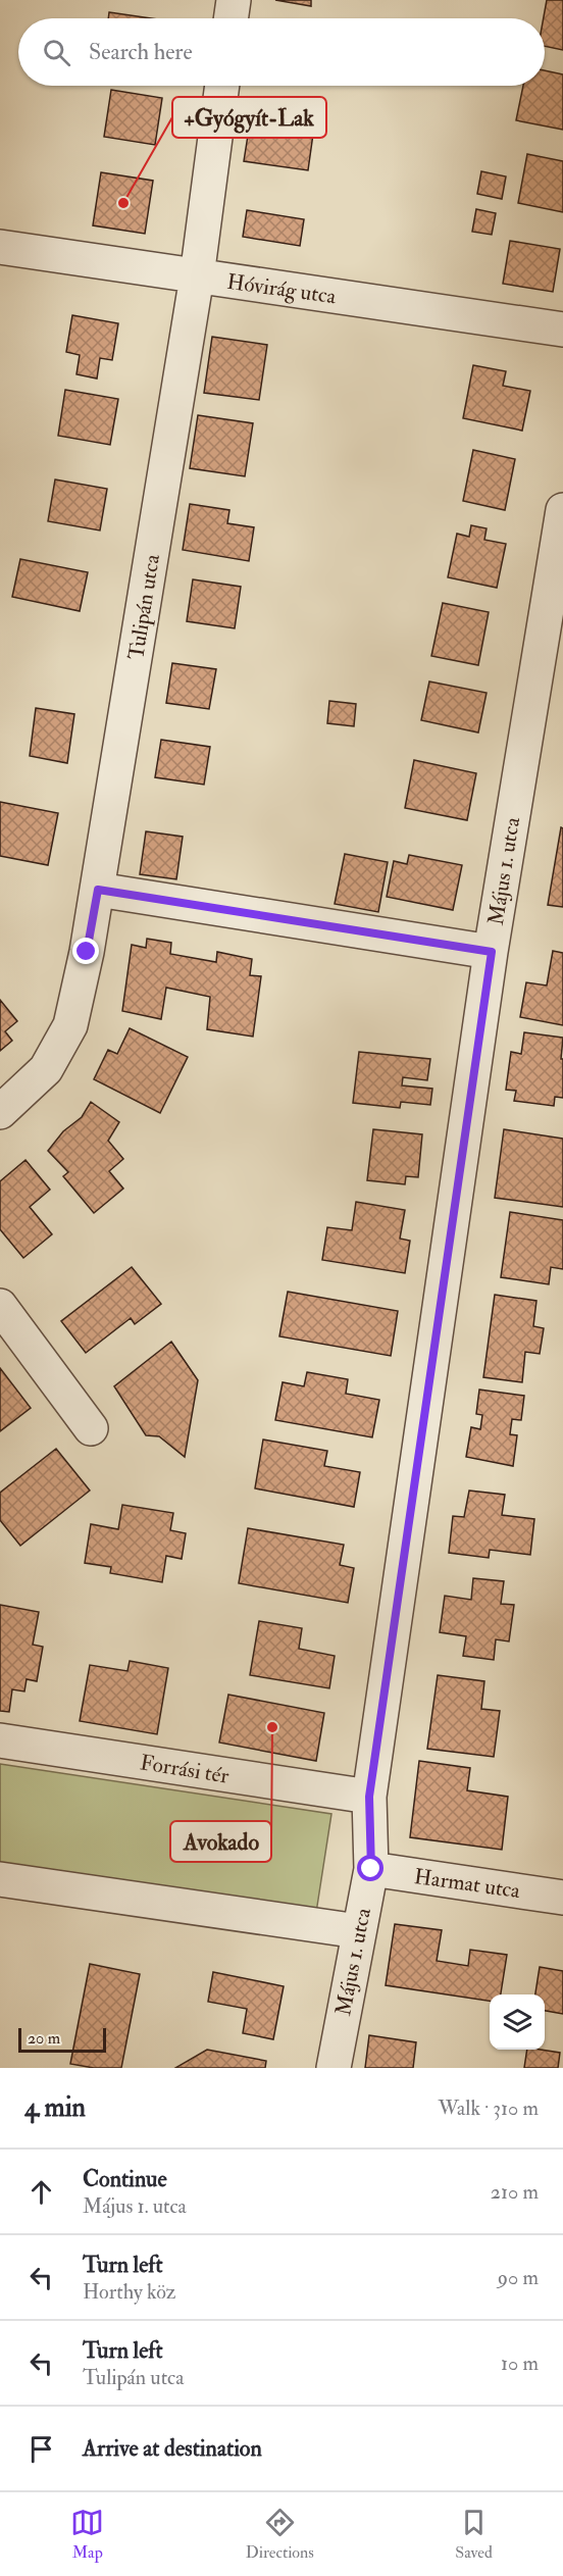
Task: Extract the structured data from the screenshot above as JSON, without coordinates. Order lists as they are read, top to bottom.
{
  "streets": {
    "street": [
      "Hóvirág utca",
      "Tulipán utca",
      "Május 1. utca",
      "Forrási tér",
      "Harmat utca"
    ]
  },
  "crossings": [
    ["Hóvirág utca", "Tulipán utca"],
    ["Május 1. utca", "Forrási tér"],
    ["Május 1. utca", "Harmat utca"]
  ],
  "places": ["+Gyógyít-Lak", "Avokado"],
  "scale_bar": "20 m",
  "page": {
    "search": "Search here",
    "scale": "20 m",
    "heading": ["4 min", "Walk · 310 m"],
    "list": [
      ["Continue", "Május 1. utca", "210 m"],
      ["Turn left", "Horthy köz", "90 m"],
      ["Turn left", "Tulipán utca", "10 m"],
      "Arrive at destination"
    ],
    "nav": ["Map", "Directions", "Saved"]
  }
}
